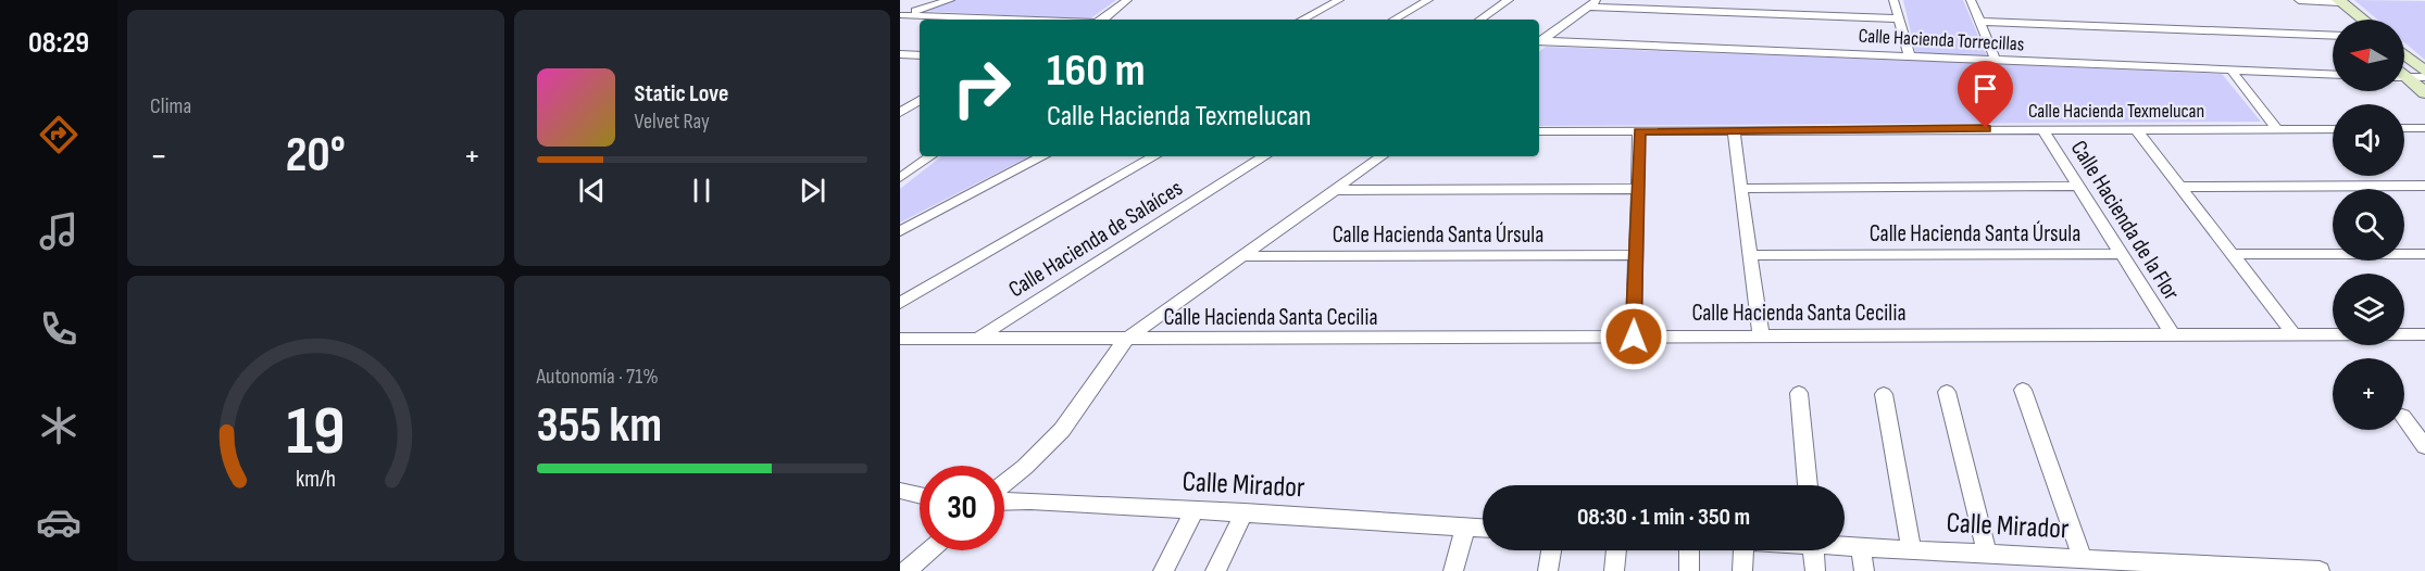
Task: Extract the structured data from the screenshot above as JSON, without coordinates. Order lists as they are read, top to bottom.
{
  "streets": {
    "street": [
      "Calle Hacienda Torrecillas",
      "Calle Hacienda Texmelucan",
      "Calle Hacienda de la Flor",
      "Calle Hacienda Santa Úrsula",
      "Calle Hacienda de Salaíces",
      "Calle Hacienda Santa Cecilia",
      "Calle Mirador"
    ]
  },
  "crossings": [
    ["Calle Hacienda Texmelucan", "Calle Hacienda de la Flor"],
    ["Calle Hacienda de la Flor", "Calle Hacienda Santa Úrsula"],
    ["Calle Hacienda de la Flor", "Calle Hacienda Santa Cecilia"],
    ["Calle Hacienda de Salaíces", "Calle Hacienda Santa Cecilia"]
  ],
  "north": "left",
  "page": {
    "tabs": "08:29",
    "tile": [
      "Clima",
      ["Autonomía · 71%", "355 km"]
    ],
    "map_buttons": "+",
    "turn": ["160 m", "Calle Hacienda Texmelucan"],
    "song": ["Static Love", "Velvet Ray"],
    "heat": ["−", "20°", "+"],
    "limit": "30",
    "trip": "08:30 · 1 min · 350 m",
    "gauge": ["19", "km/h"]
  }
}
